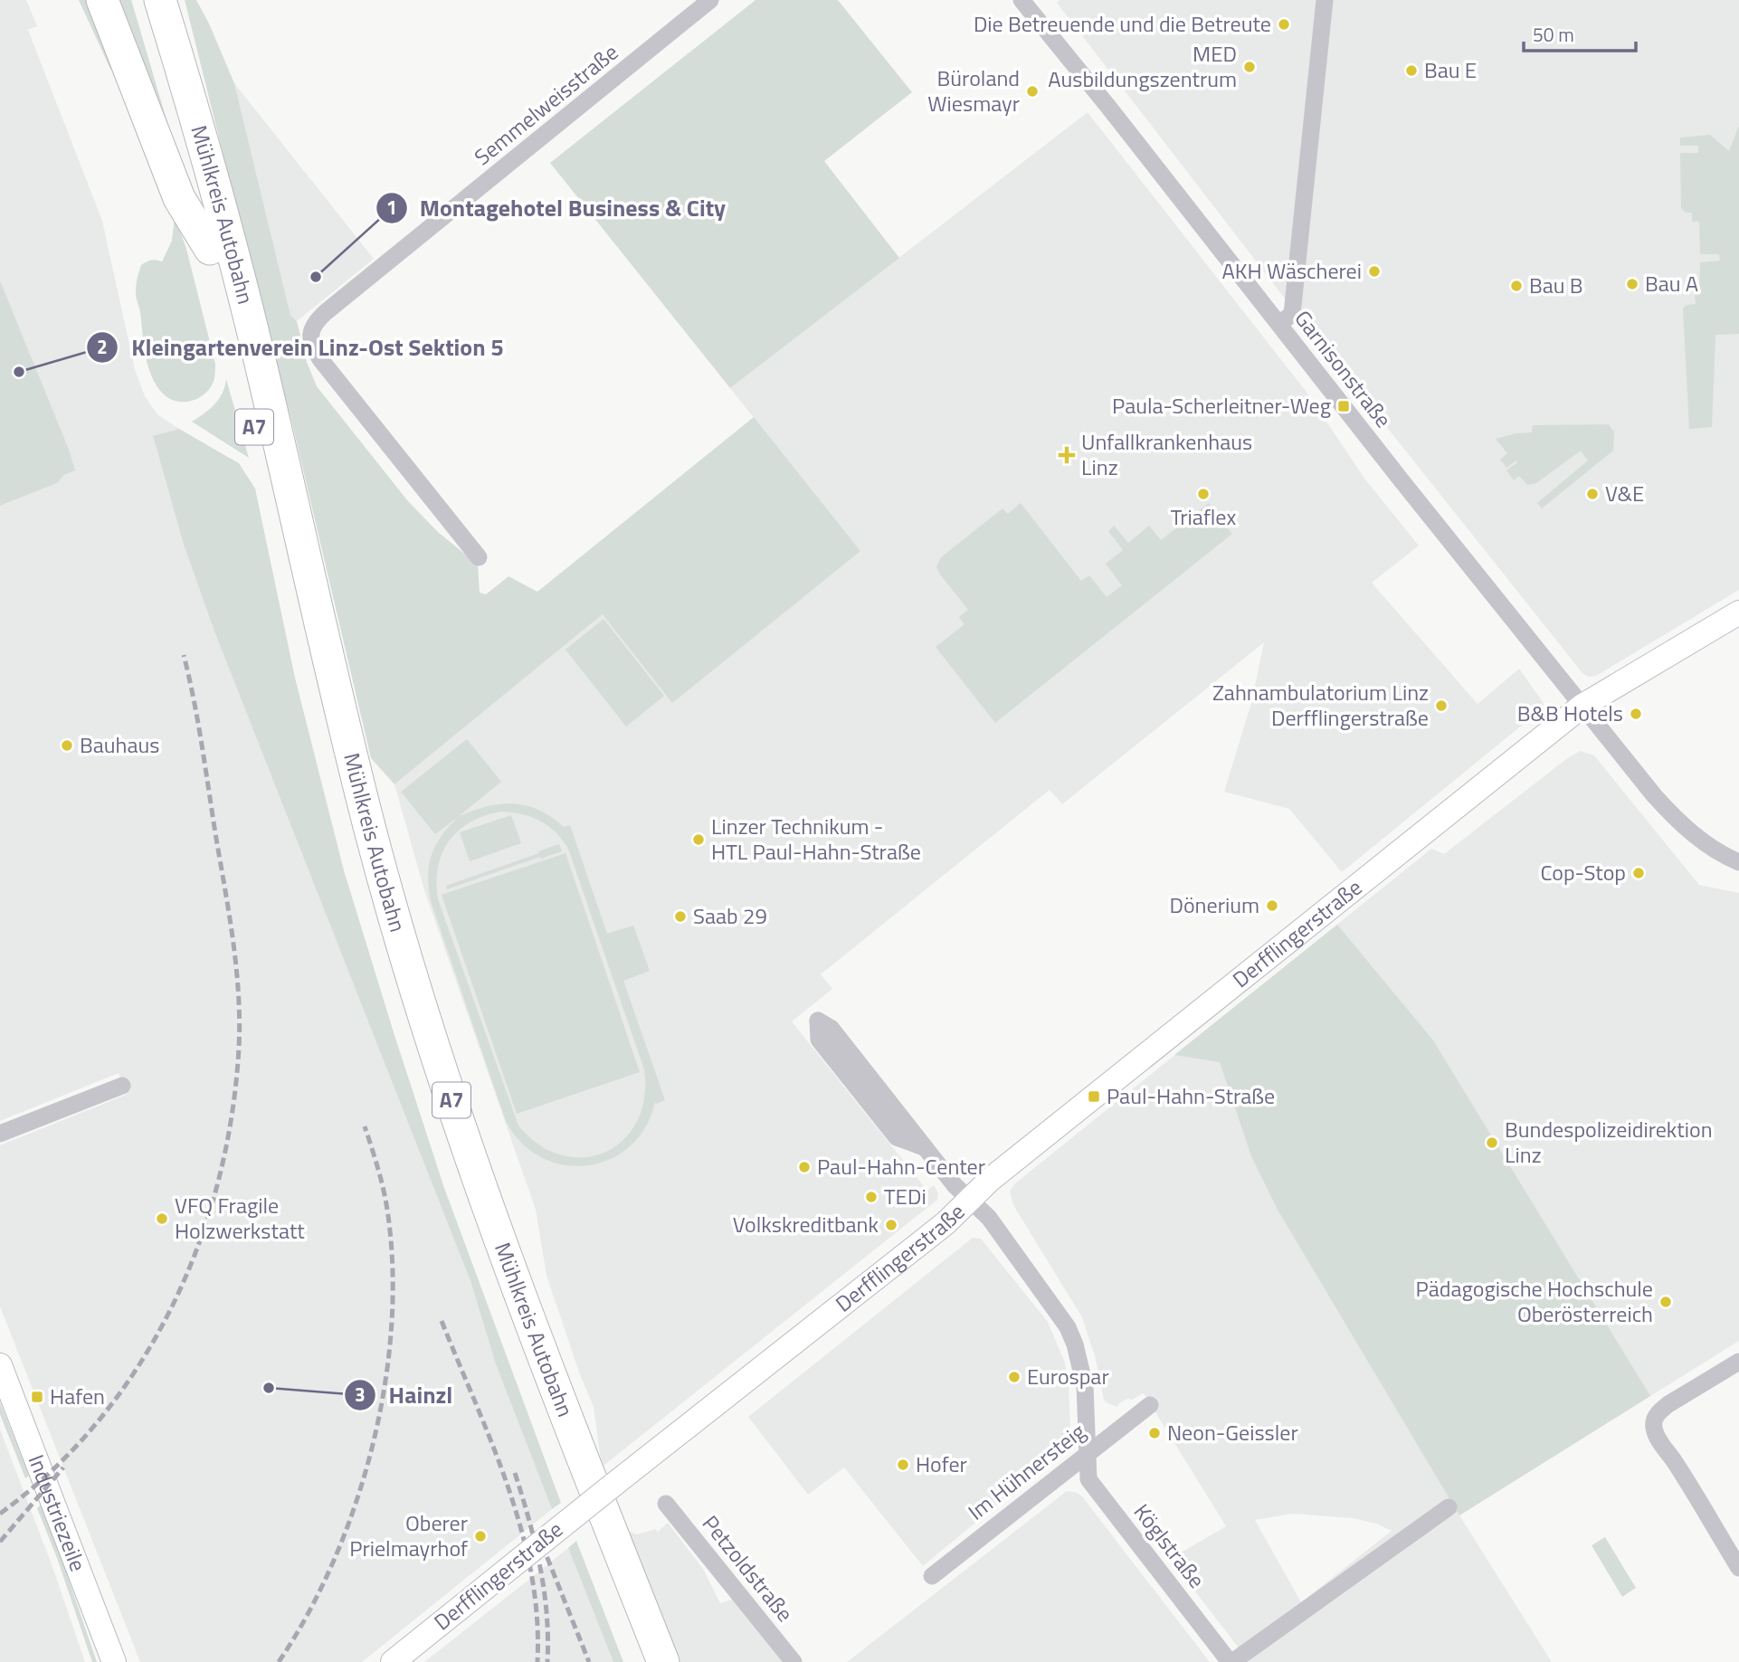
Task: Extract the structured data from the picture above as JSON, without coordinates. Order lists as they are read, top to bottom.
{
  "streets": {
    "highway": ["Mühlkreis Autobahn", "A7"],
    "street": [
      "Semmelweisstraße",
      "Garnisonstraße",
      "Derfflingerstraße",
      "Im Hühnersteig",
      "Industriezeile",
      "Köglstraße",
      "Petzoldstraße"
    ]
  },
  "crossings": [
    ["Garnisonstraße", "Derfflingerstraße"],
    ["Derfflingerstraße", "Köglstraße"],
    ["Im Hühnersteig", "Köglstraße"]
  ],
  "places": {
    "other": [
      "Die Betreuende und die Betreute",
      "MED Ausbildungszentrum",
      "Bau E",
      "Büroland Wiesmayr",
      "AKH Wäscherei",
      "Montagehotel Business & City",
      "Bau A",
      "Bau B",
      "Kleingartenverein Linz-Ost Sektion 5",
      "Triaflex",
      "V&E",
      "Zahnambulatorium Linz Derfflingerstraße",
      "B&B Hotels",
      "Bauhaus",
      "Linzer Technikum - HTL Paul-Hahn-Straße",
      "Cop-Stop",
      "Dönerium",
      "Saab 29",
      "Bundespolizeidirektion Linz",
      "Paul-Hahn-Center",
      "TEDi",
      "VFQ Fragile Holzwerkstatt",
      "Volkskreditbank",
      "Pädagogische Hochschule Oberösterreich",
      "Eurospar",
      "Hainzl",
      "Neon-Geissler",
      "Hofer",
      "Oberer Prielmayrhof"
    ],
    "transit": ["Paula-Scherleitner-Weg", "Paul-Hahn-Straße", "Hafen"],
    "health": ["Unfallkrankenhaus Linz"]
  },
  "scale_bar": "50 m"
}
